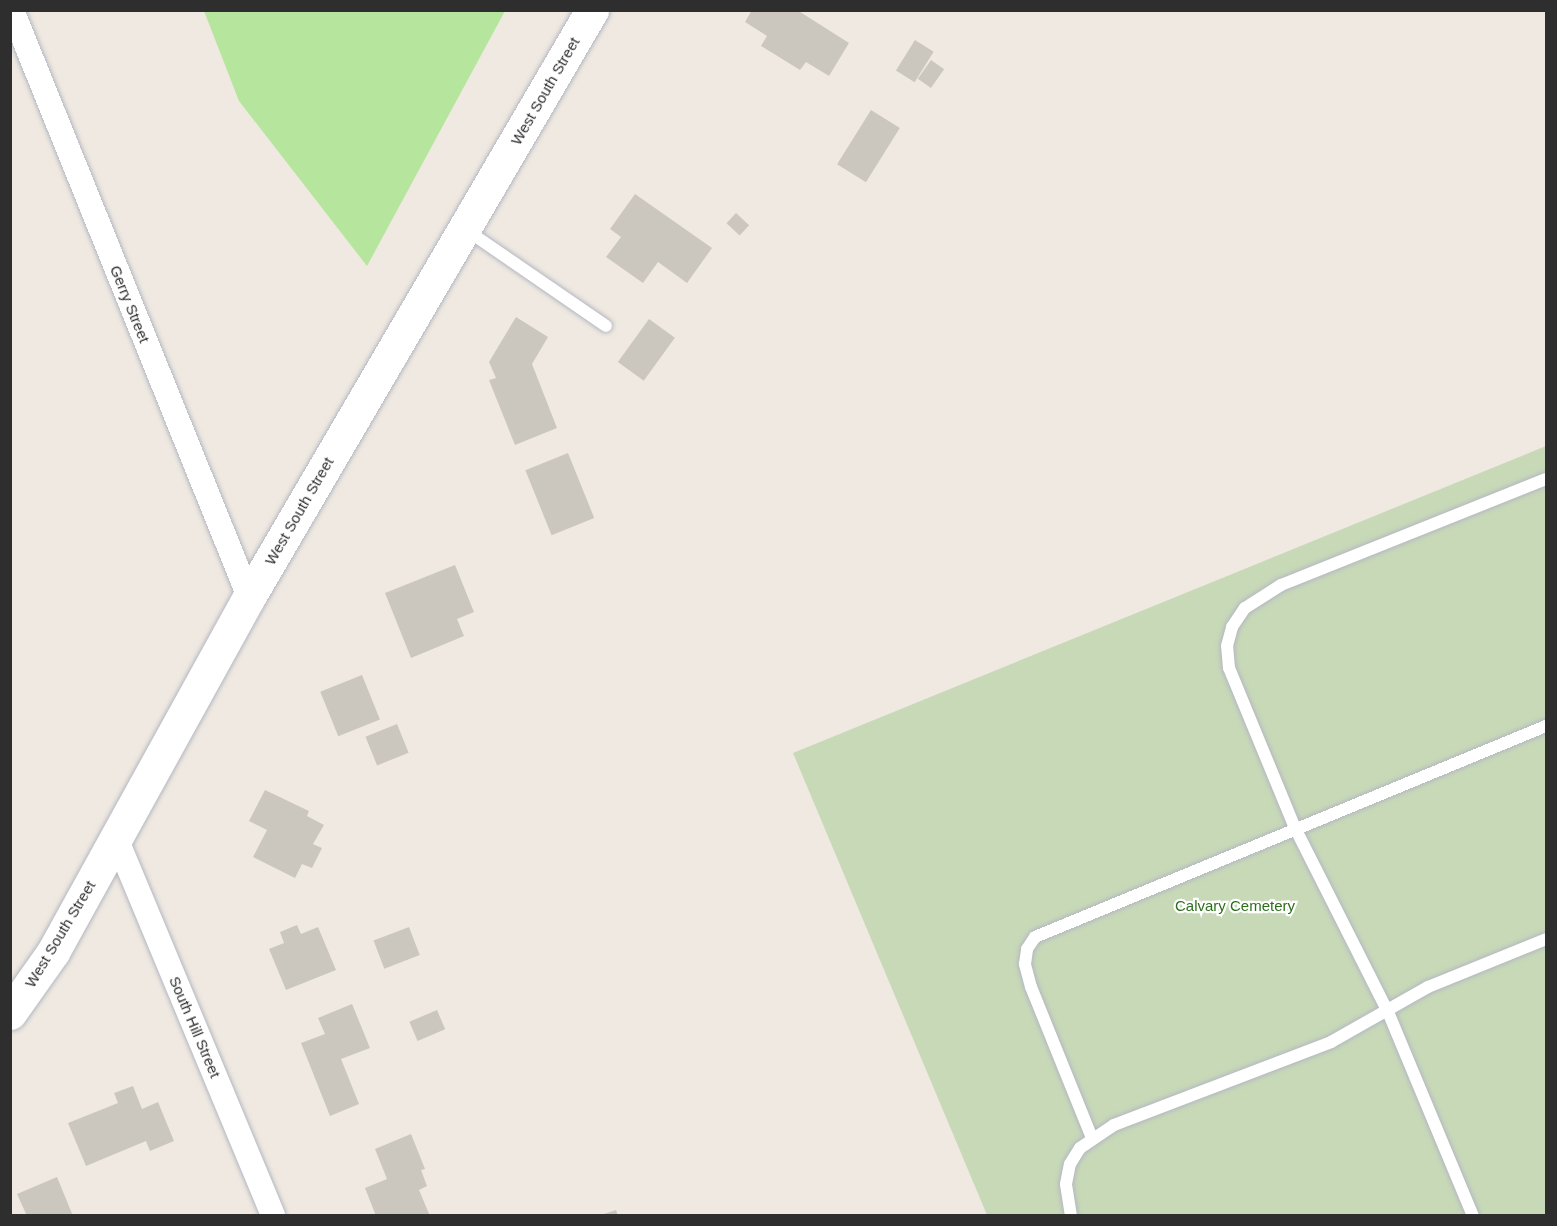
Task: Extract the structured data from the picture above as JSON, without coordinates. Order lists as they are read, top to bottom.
{
  "streets": {
    "street": ["West South Street", "Gerry Street", "South Hill Street"]
  },
  "crossings": [
    ["West South Street", "Gerry Street"],
    ["West South Street", "South Hill Street"]
  ],
  "parks": ["Calvary Cemetery"]
}
